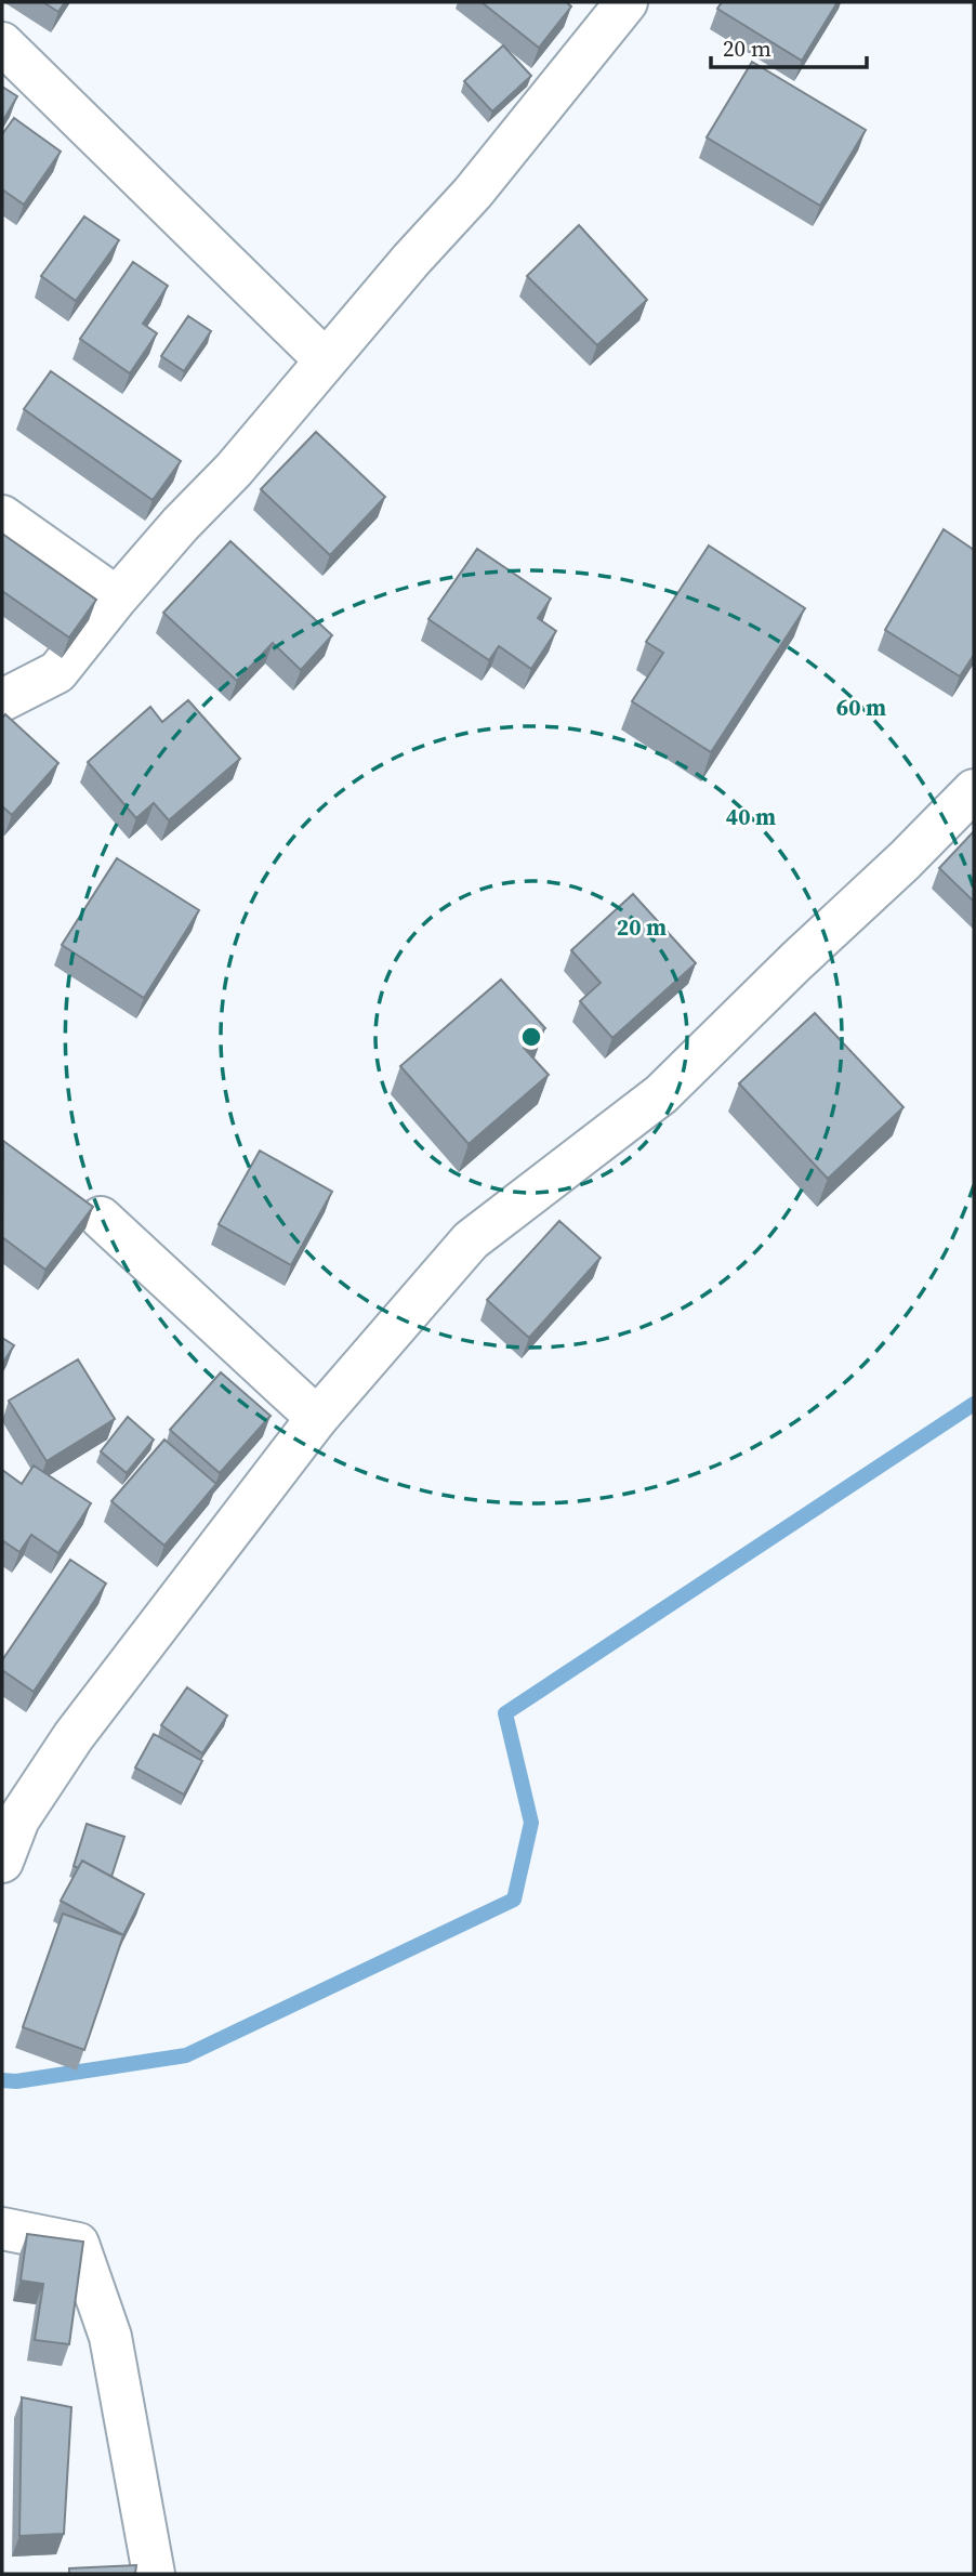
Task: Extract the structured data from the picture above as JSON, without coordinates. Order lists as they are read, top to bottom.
{
  "scale_bar": "20 m",
  "rings": ["60 m", "40 m", "20 m"]
}
